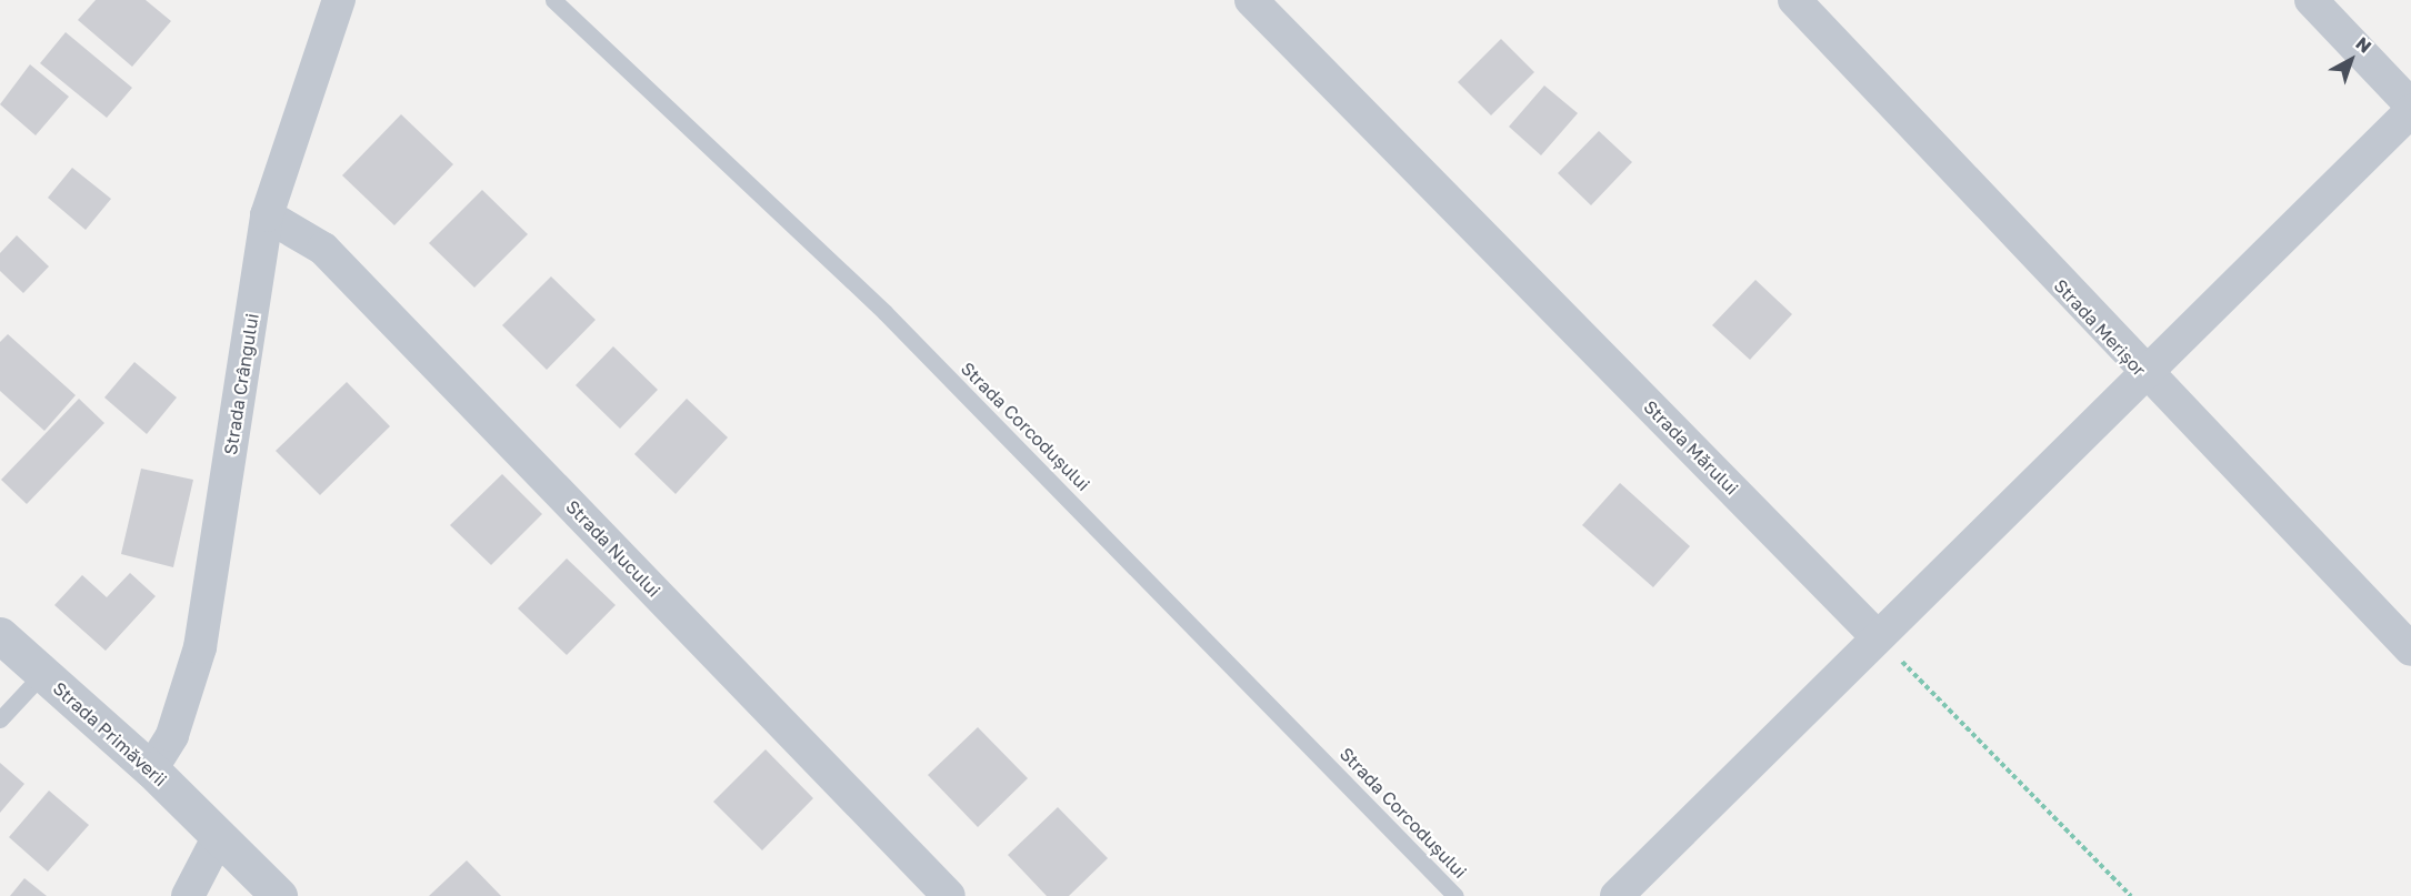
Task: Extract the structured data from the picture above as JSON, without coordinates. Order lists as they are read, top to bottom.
{
  "streets": {
    "street": [
      "Strada Merișor",
      "Strada Crângului",
      "Strada Mărului",
      "Strada Nucului",
      "Strada Primăverii"
    ],
    "lane": ["Strada Corcodușului"]
  },
  "crossings": [
    ["Strada Crângului", "Strada Nucului"],
    ["Strada Crângului", "Strada Primăverii"]
  ],
  "north": "top right"
}
